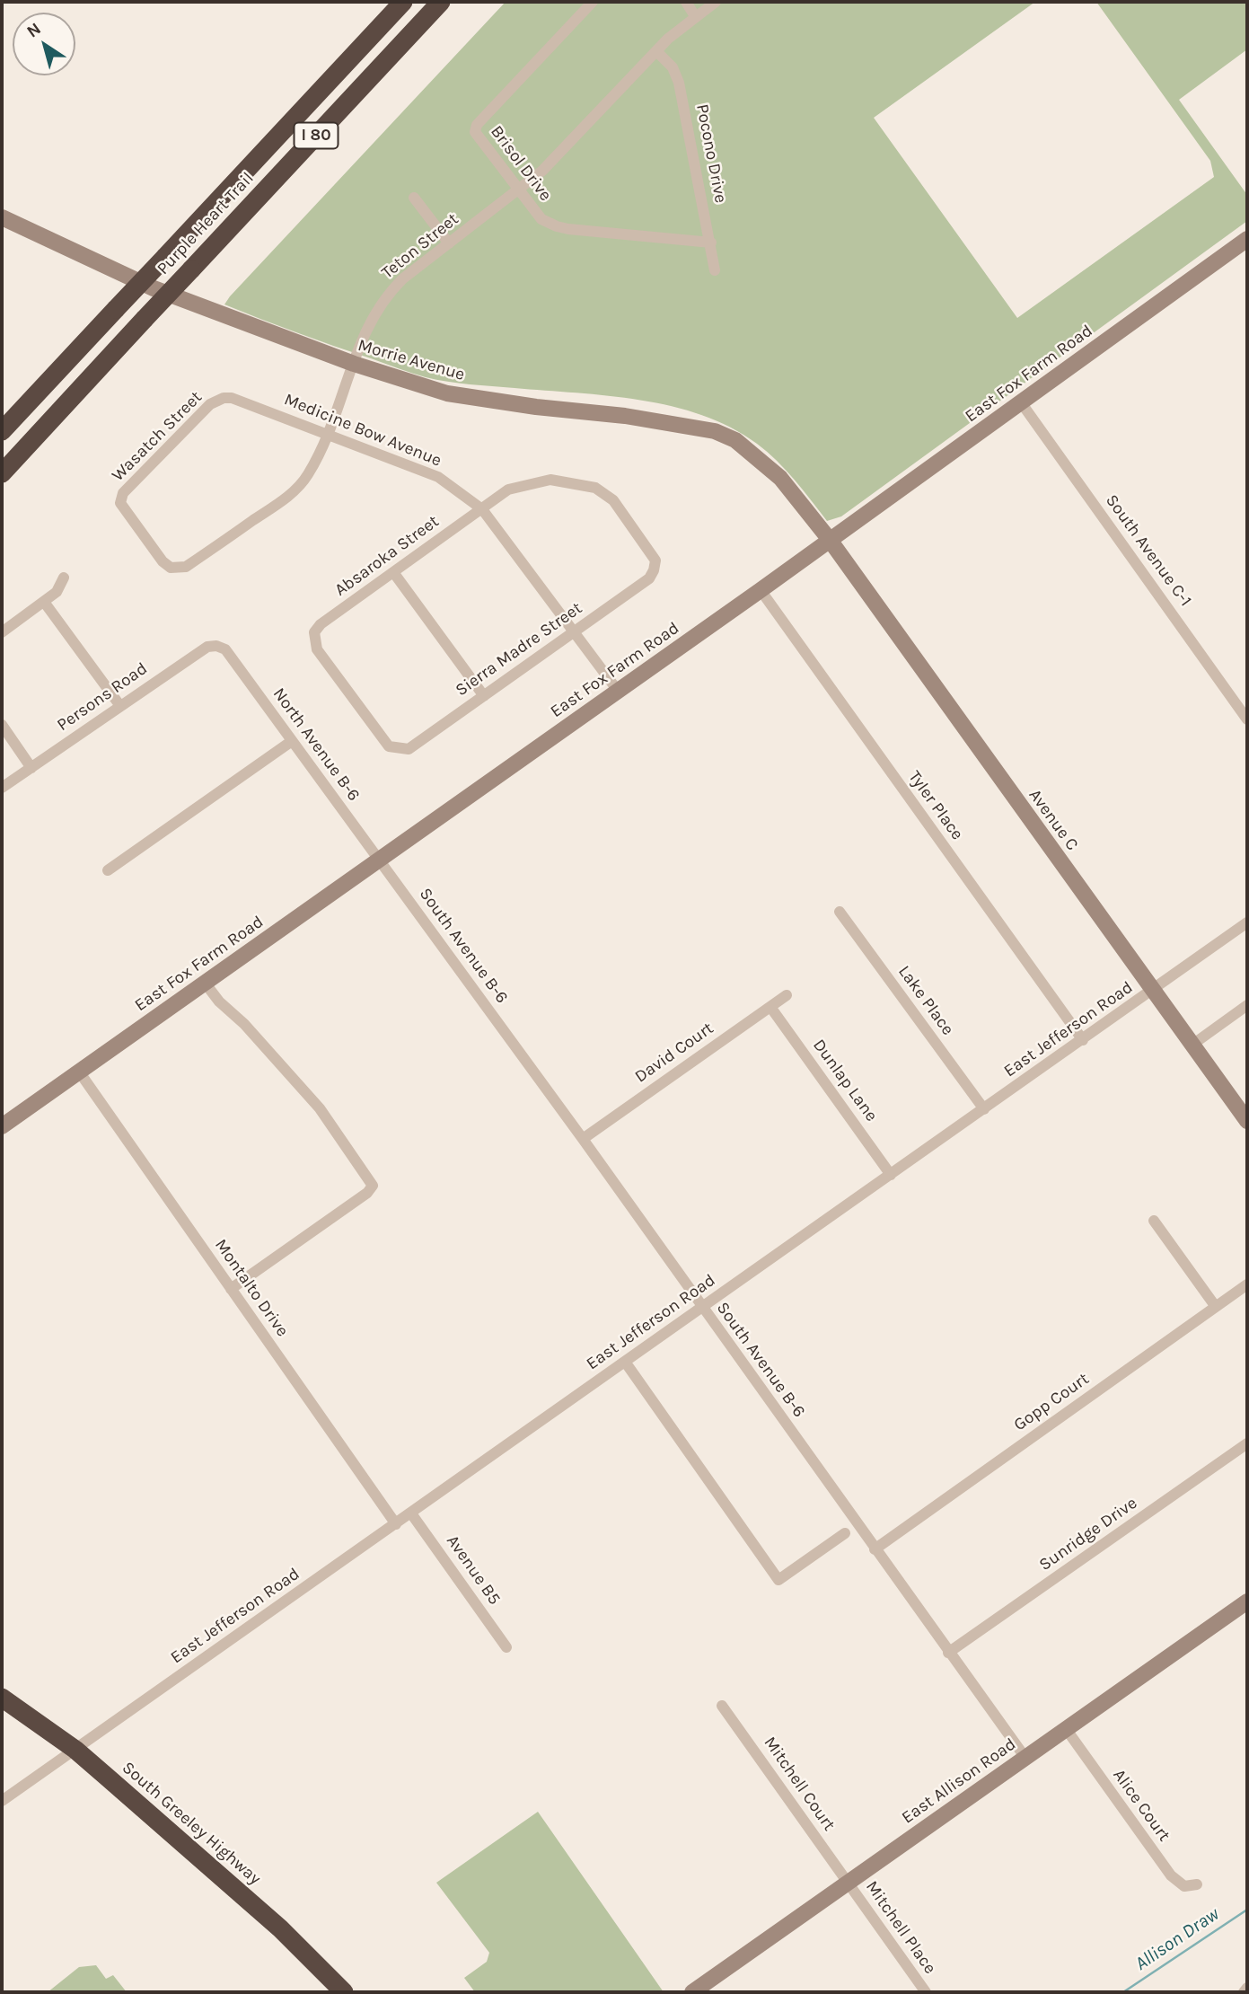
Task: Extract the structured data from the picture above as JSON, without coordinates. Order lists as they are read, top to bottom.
{
  "streets": {
    "highway": ["I 80", "Purple Heart Trail", "South Greeley Highway"],
    "main road": [
      "Morrie Avenue",
      "East Fox Farm Road",
      "Avenue C",
      "East Allison Road"
    ],
    "street": [
      "Pocono Drive",
      "Brisol Drive",
      "Teton Street",
      "Medicine Bow Avenue",
      "Wasatch Street",
      "South Avenue C-1",
      "Absaroka Street",
      "Sierra Madre Street",
      "Persons Road",
      "North Avenue B-6",
      "Tyler Place",
      "South Avenue B-6",
      "Lake Place",
      "East Jefferson Road",
      "David Court",
      "Dunlap Lane",
      "Montalto Drive",
      "Gopp Court",
      "Sunridge Drive",
      "Avenue B5",
      "Mitchell Court",
      "Alice Court",
      "Mitchell Place"
    ]
  },
  "crossings": [
    ["Pocono Drive", "Brisol Drive"],
    ["Pocono Drive", "Teton Street"],
    ["Brisol Drive", "Teton Street"],
    ["Teton Street", "Morrie Avenue"],
    ["Teton Street", "Medicine Bow Avenue"],
    ["Teton Street", "Wasatch Street"],
    ["Morrie Avenue", "East Fox Farm Road"],
    ["Morrie Avenue", "Avenue C"],
    ["East Fox Farm Road", "Medicine Bow Avenue"],
    ["East Fox Farm Road", "South Avenue C-1"],
    ["East Fox Farm Road", "North Avenue B-6"],
    ["East Fox Farm Road", "Tyler Place"],
    ["East Fox Farm Road", "Avenue C"],
    ["East Fox Farm Road", "South Avenue B-6"],
    ["East Fox Farm Road", "Montalto Drive"],
    ["Medicine Bow Avenue", "Wasatch Street"],
    ["Medicine Bow Avenue", "Absaroka Street"],
    ["Medicine Bow Avenue", "Sierra Madre Street"],
    ["Absaroka Street", "Sierra Madre Street"],
    ["Persons Road", "North Avenue B-6"],
    ["North Avenue B-6", "South Avenue B-6"],
    ["Tyler Place", "East Jefferson Road"],
    ["Avenue C", "East Jefferson Road"],
    ["South Avenue B-6", "East Jefferson Road"],
    ["South Avenue B-6", "David Court"],
    ["South Avenue B-6", "Gopp Court"],
    ["South Avenue B-6", "Sunridge Drive"],
    ["South Avenue B-6", "East Allison Road"],
    ["Lake Place", "East Jefferson Road"],
    ["East Jefferson Road", "Dunlap Lane"],
    ["East Jefferson Road", "Montalto Drive"],
    ["East Jefferson Road", "Avenue B5"],
    ["East Jefferson Road", "South Greeley Highway"],
    ["David Court", "Dunlap Lane"],
    ["East Allison Road", "Mitchell Court"],
    ["East Allison Road", "Alice Court"],
    ["East Allison Road", "Mitchell Place"],
    ["Mitchell Court", "Mitchell Place"]
  ],
  "water": ["Allison Draw"],
  "north": "top left"
}
